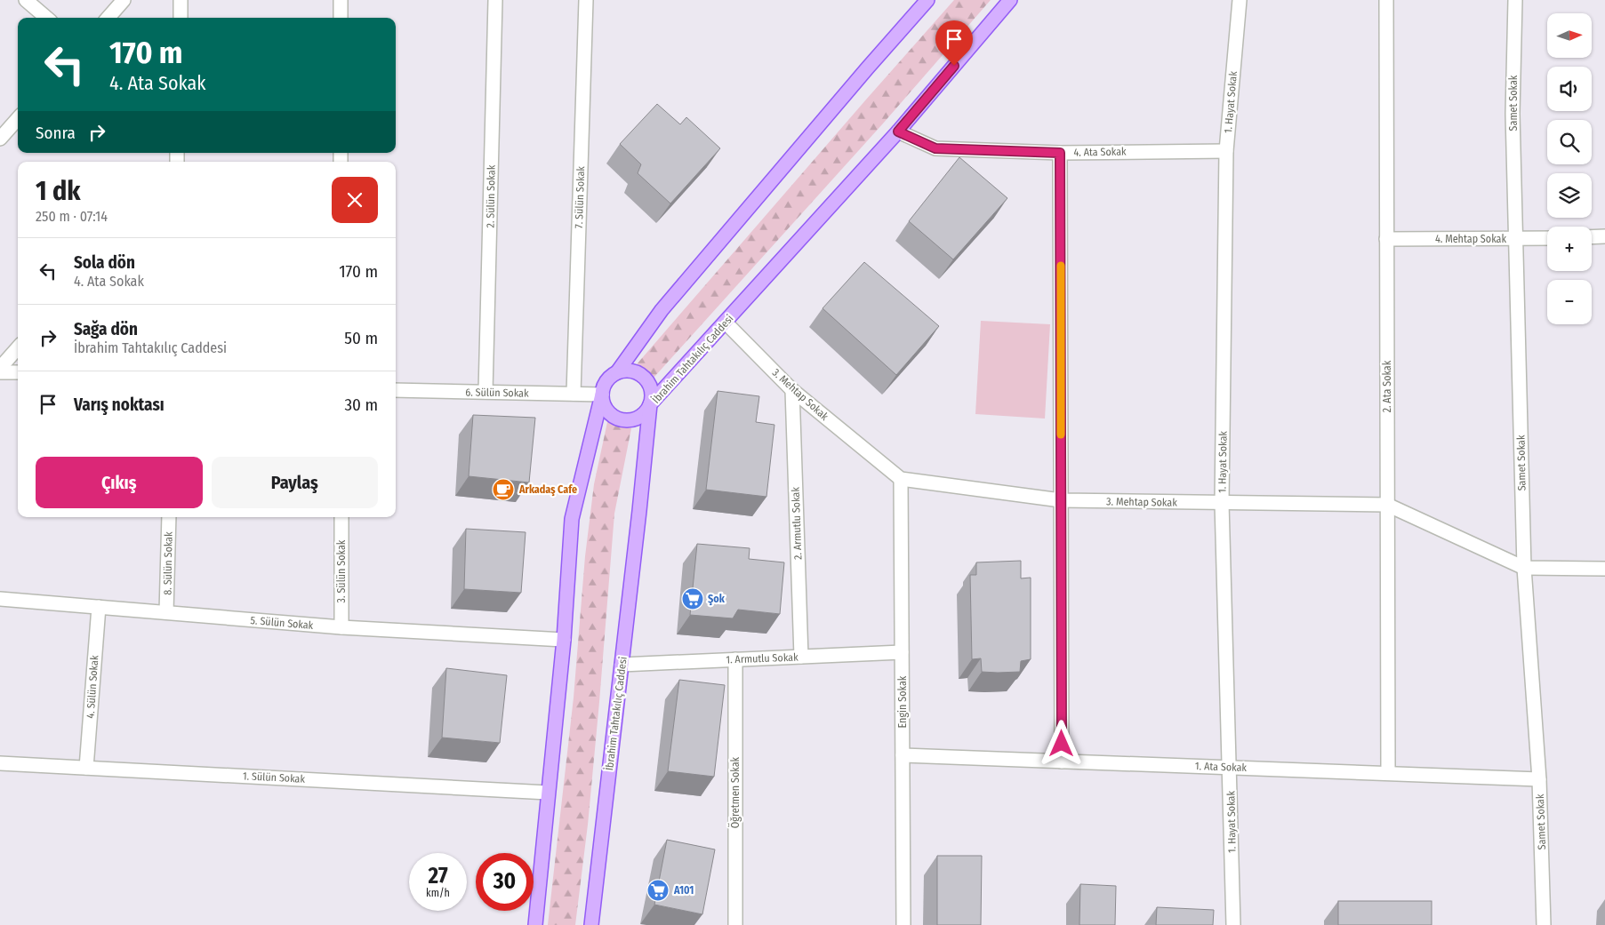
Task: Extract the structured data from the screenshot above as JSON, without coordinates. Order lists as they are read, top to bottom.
{
  "streets": {
    "main road": ["İbrahim Tahtakılıç Caddesi"],
    "street": [
      "1. Hayat Sokak",
      "Samet Sokak",
      "4. Ata Sokak",
      "2. Sülün Sokak",
      "7. Sülün Sokak",
      "4. Mehtap Sokak",
      "2. Ata Sokak",
      "6. Sülün Sokak",
      "3. Mehtap Sokak",
      "2. Armutlu Sokak",
      "8. Sülün Sokak",
      "3. Sülün Sokak",
      "5. Sülün Sokak",
      "1. Armutlu Sokak",
      "4. Sülün Sokak",
      "Engin Sokak",
      "1. Ata Sokak",
      "1. Sülün Sokak",
      "Öğretmen Sokak"
    ]
  },
  "crossings": [
    ["1. Hayat Sokak", "4. Ata Sokak"],
    ["1. Hayat Sokak", "3. Mehtap Sokak"],
    ["1. Hayat Sokak", "1. Ata Sokak"],
    ["Samet Sokak", "4. Mehtap Sokak"],
    ["Samet Sokak", "3. Mehtap Sokak"],
    ["Samet Sokak", "1. Ata Sokak"],
    ["4. Ata Sokak", "İbrahim Tahtakılıç Caddesi"],
    ["2. Sülün Sokak", "6. Sülün Sokak"],
    ["7. Sülün Sokak", "6. Sülün Sokak"],
    ["4. Mehtap Sokak", "2. Ata Sokak"],
    ["İbrahim Tahtakılıç Caddesi", "6. Sülün Sokak"],
    ["İbrahim Tahtakılıç Caddesi", "3. Mehtap Sokak"],
    ["İbrahim Tahtakılıç Caddesi", "1. Armutlu Sokak"],
    ["2. Ata Sokak", "3. Mehtap Sokak"],
    ["2. Ata Sokak", "1. Ata Sokak"],
    ["3. Mehtap Sokak", "2. Armutlu Sokak"],
    ["3. Mehtap Sokak", "Engin Sokak"],
    ["2. Armutlu Sokak", "1. Armutlu Sokak"],
    ["8. Sülün Sokak", "5. Sülün Sokak"],
    ["3. Sülün Sokak", "5. Sülün Sokak"],
    ["5. Sülün Sokak", "4. Sülün Sokak"],
    ["1. Armutlu Sokak", "Engin Sokak"],
    ["1. Armutlu Sokak", "Öğretmen Sokak"],
    ["4. Sülün Sokak", "1. Sülün Sokak"],
    ["Engin Sokak", "1. Ata Sokak"]
  ],
  "places": {
    "cafe": ["Arkadaş Cafe"],
    "supermarket": ["Şok", "A101"]
  },
  "north": "right",
  "page": {
    "map_buttons": ["+", "−"],
    "turn": ["170 m", "4. Ata Sokak"],
    "then": "Sonra",
    "heading": ["1 dk", "250 m · 07:14"],
    "list": [
      {
        "name": "Sola dön",
        "note": "4. Ata Sokak",
        "value": "170 m"
      },
      {
        "name": "Sağa dön",
        "note": "İbrahim Tahtakılıç Caddesi",
        "value": "50 m"
      },
      {
        "name": "Varış noktası",
        "value": "30 m"
      }
    ],
    "buttons": ["Çıkış", "Paylaş"],
    "speed": "27 km/h",
    "limit": "30"
  }
}
